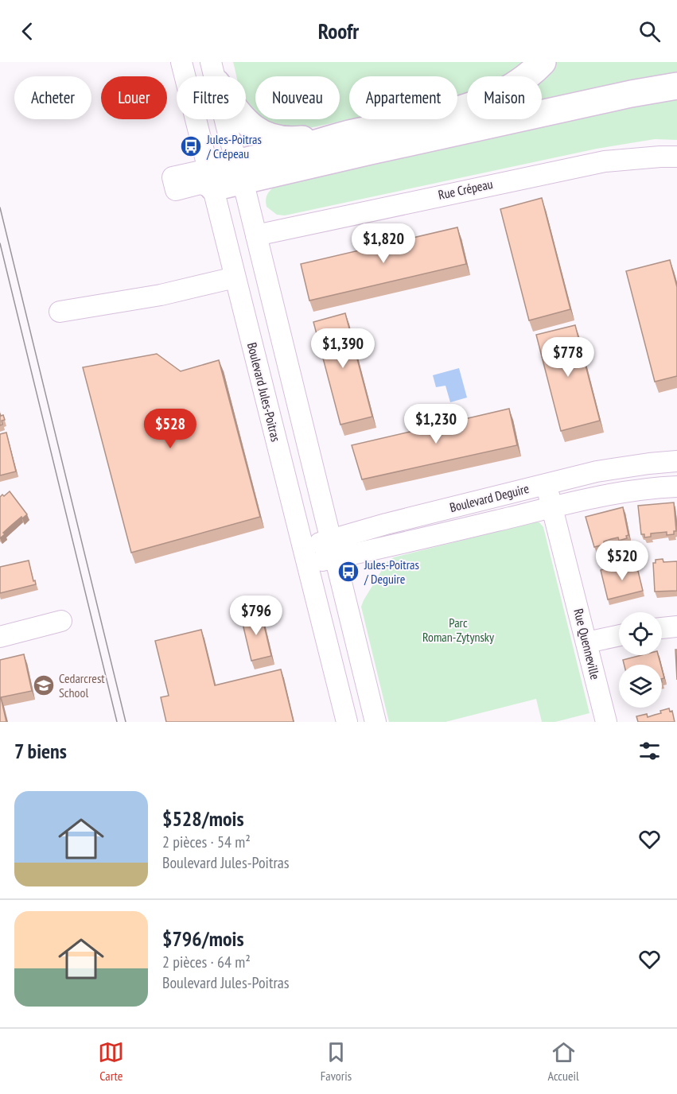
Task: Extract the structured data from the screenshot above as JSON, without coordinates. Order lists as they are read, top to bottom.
{
  "streets": {
    "street": [
      "Rue Crépeau",
      "Boulevard Jules-Poitras",
      "Boulevard Deguire",
      "Rue Quenneville"
    ]
  },
  "crossings": [
    ["Boulevard Jules-Poitras", "Boulevard Deguire"],
    ["Boulevard Deguire", "Rue Quenneville"]
  ],
  "parks": ["Parc Roman-Zytynsky"],
  "places": {
    "bus stop": ["Jules-Poitras / Crépeau", "Jules-Poitras / Deguire"],
    "school or university": ["Cedarcrest School"]
  },
  "page": {
    "header": "Roofr",
    "chip": [
      "Acheter",
      "Louer",
      "Filtres",
      "Nouveau",
      "Appartement",
      "Maison"
    ],
    "price": [
      "$1,820",
      "$1,390",
      "$778",
      "$1,230",
      "$528",
      "$520",
      "$796"
    ],
    "heading": "7 biens",
    "list": [
      {
        "name": "$528/mois",
        "note": "2 pièces · 54 m² · Boulevard Jules-Poitras"
      },
      {
        "name": "$796/mois",
        "note": "2 pièces · 64 m² · Boulevard Jules-Poitras"
      }
    ],
    "tabs": ["Carte", "Favoris", "Accueil"]
  }
}
